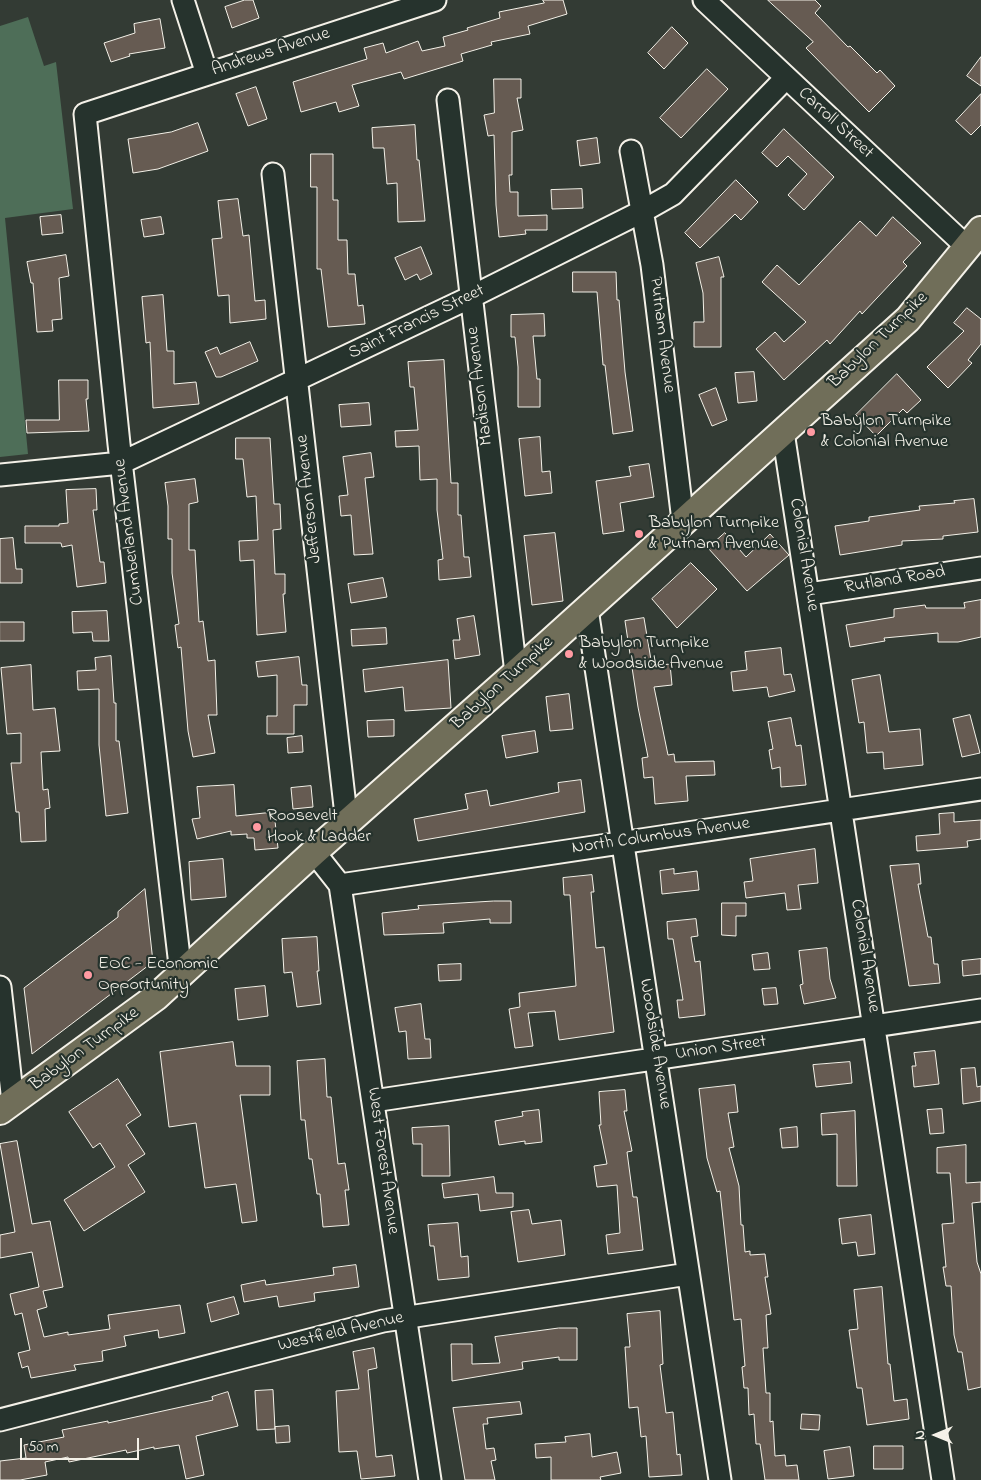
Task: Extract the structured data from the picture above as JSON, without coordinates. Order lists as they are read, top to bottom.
{
  "streets": {
    "main road": ["Babylon Turnpike"],
    "street": [
      "Andrews Avenue",
      "Carroll Street",
      "Saint Francis Street",
      "Putnam Avenue",
      "Madison Avenue",
      "Jefferson Avenue",
      "Cumberland Avenue",
      "Colonial Avenue",
      "Rutland Road",
      "North Columbus Avenue",
      "Woodside Avenue",
      "Union Street",
      "West Forest Avenue",
      "Westfield Avenue"
    ]
  },
  "crossings": [
    ["Andrews Avenue", "Cumberland Avenue"],
    ["Carroll Street", "Saint Francis Street"],
    ["Carroll Street", "Babylon Turnpike"],
    ["Saint Francis Street", "Putnam Avenue"],
    ["Saint Francis Street", "Madison Avenue"],
    ["Saint Francis Street", "Jefferson Avenue"],
    ["Saint Francis Street", "Cumberland Avenue"],
    ["Putnam Avenue", "Babylon Turnpike"],
    ["Babylon Turnpike", "Madison Avenue"],
    ["Babylon Turnpike", "Jefferson Avenue"],
    ["Babylon Turnpike", "Cumberland Avenue"],
    ["Babylon Turnpike", "Colonial Avenue"],
    ["Babylon Turnpike", "Woodside Avenue"],
    ["Babylon Turnpike", "West Forest Avenue"],
    ["Colonial Avenue", "Rutland Road"],
    ["Colonial Avenue", "North Columbus Avenue"],
    ["Colonial Avenue", "Union Street"],
    ["North Columbus Avenue", "Woodside Avenue"],
    ["North Columbus Avenue", "West Forest Avenue"],
    ["Woodside Avenue", "Union Street"],
    ["Woodside Avenue", "Westfield Avenue"],
    ["Union Street", "West Forest Avenue"],
    ["West Forest Avenue", "Westfield Avenue"]
  ],
  "places": [
    "Babylon Turnpike & Colonial Avenue",
    "Babylon Turnpike & Putnam Avenue",
    "Babylon Turnpike & Woodside Avenue",
    "Roosevelt Hook & Ladder",
    "EOC - Economic Opportunity"
  ],
  "scale_bar": "50 m",
  "north": "left"
}
